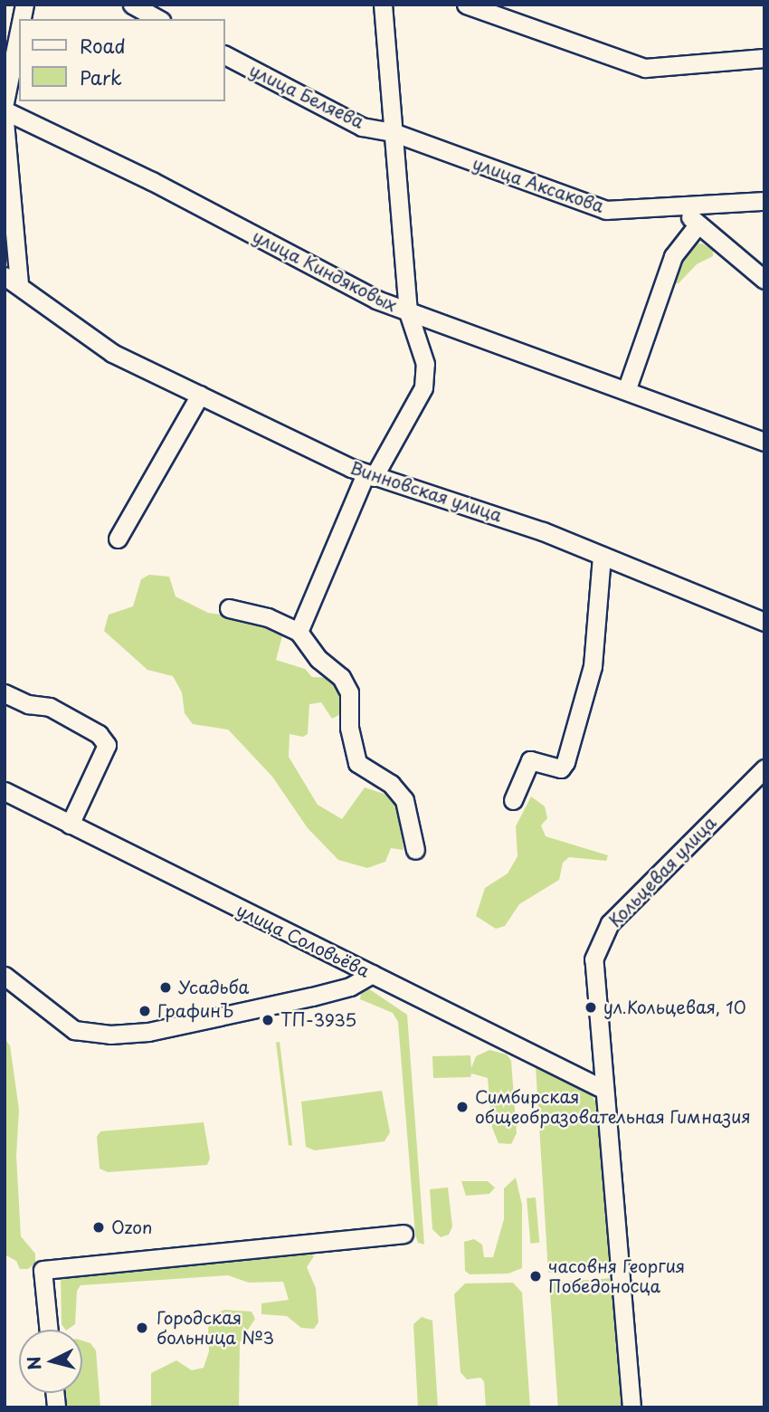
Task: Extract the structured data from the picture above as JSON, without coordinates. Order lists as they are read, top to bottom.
{
  "streets": {
    "street": [
      "улица Беляева",
      "улица Аксакова",
      "улица Киндяковых",
      "Винновская улица",
      "Кольцевая улица",
      "улица Соловьёва"
    ]
  },
  "crossings": [
    ["улица Беляева", "улица Аксакова"],
    ["Кольцевая улица", "улица Соловьёва"]
  ],
  "places": [
    "Усадьба",
    "ул.Кольцевая, 10",
    "ГрафинЪ",
    "ТП-3935",
    "Симбирская общеобразовательная Гимназия",
    "Ozon",
    "часовня Георгия Победоносца",
    "Городская больница №3"
  ],
  "legend": ["Road", "Park"],
  "north": "left"
}
